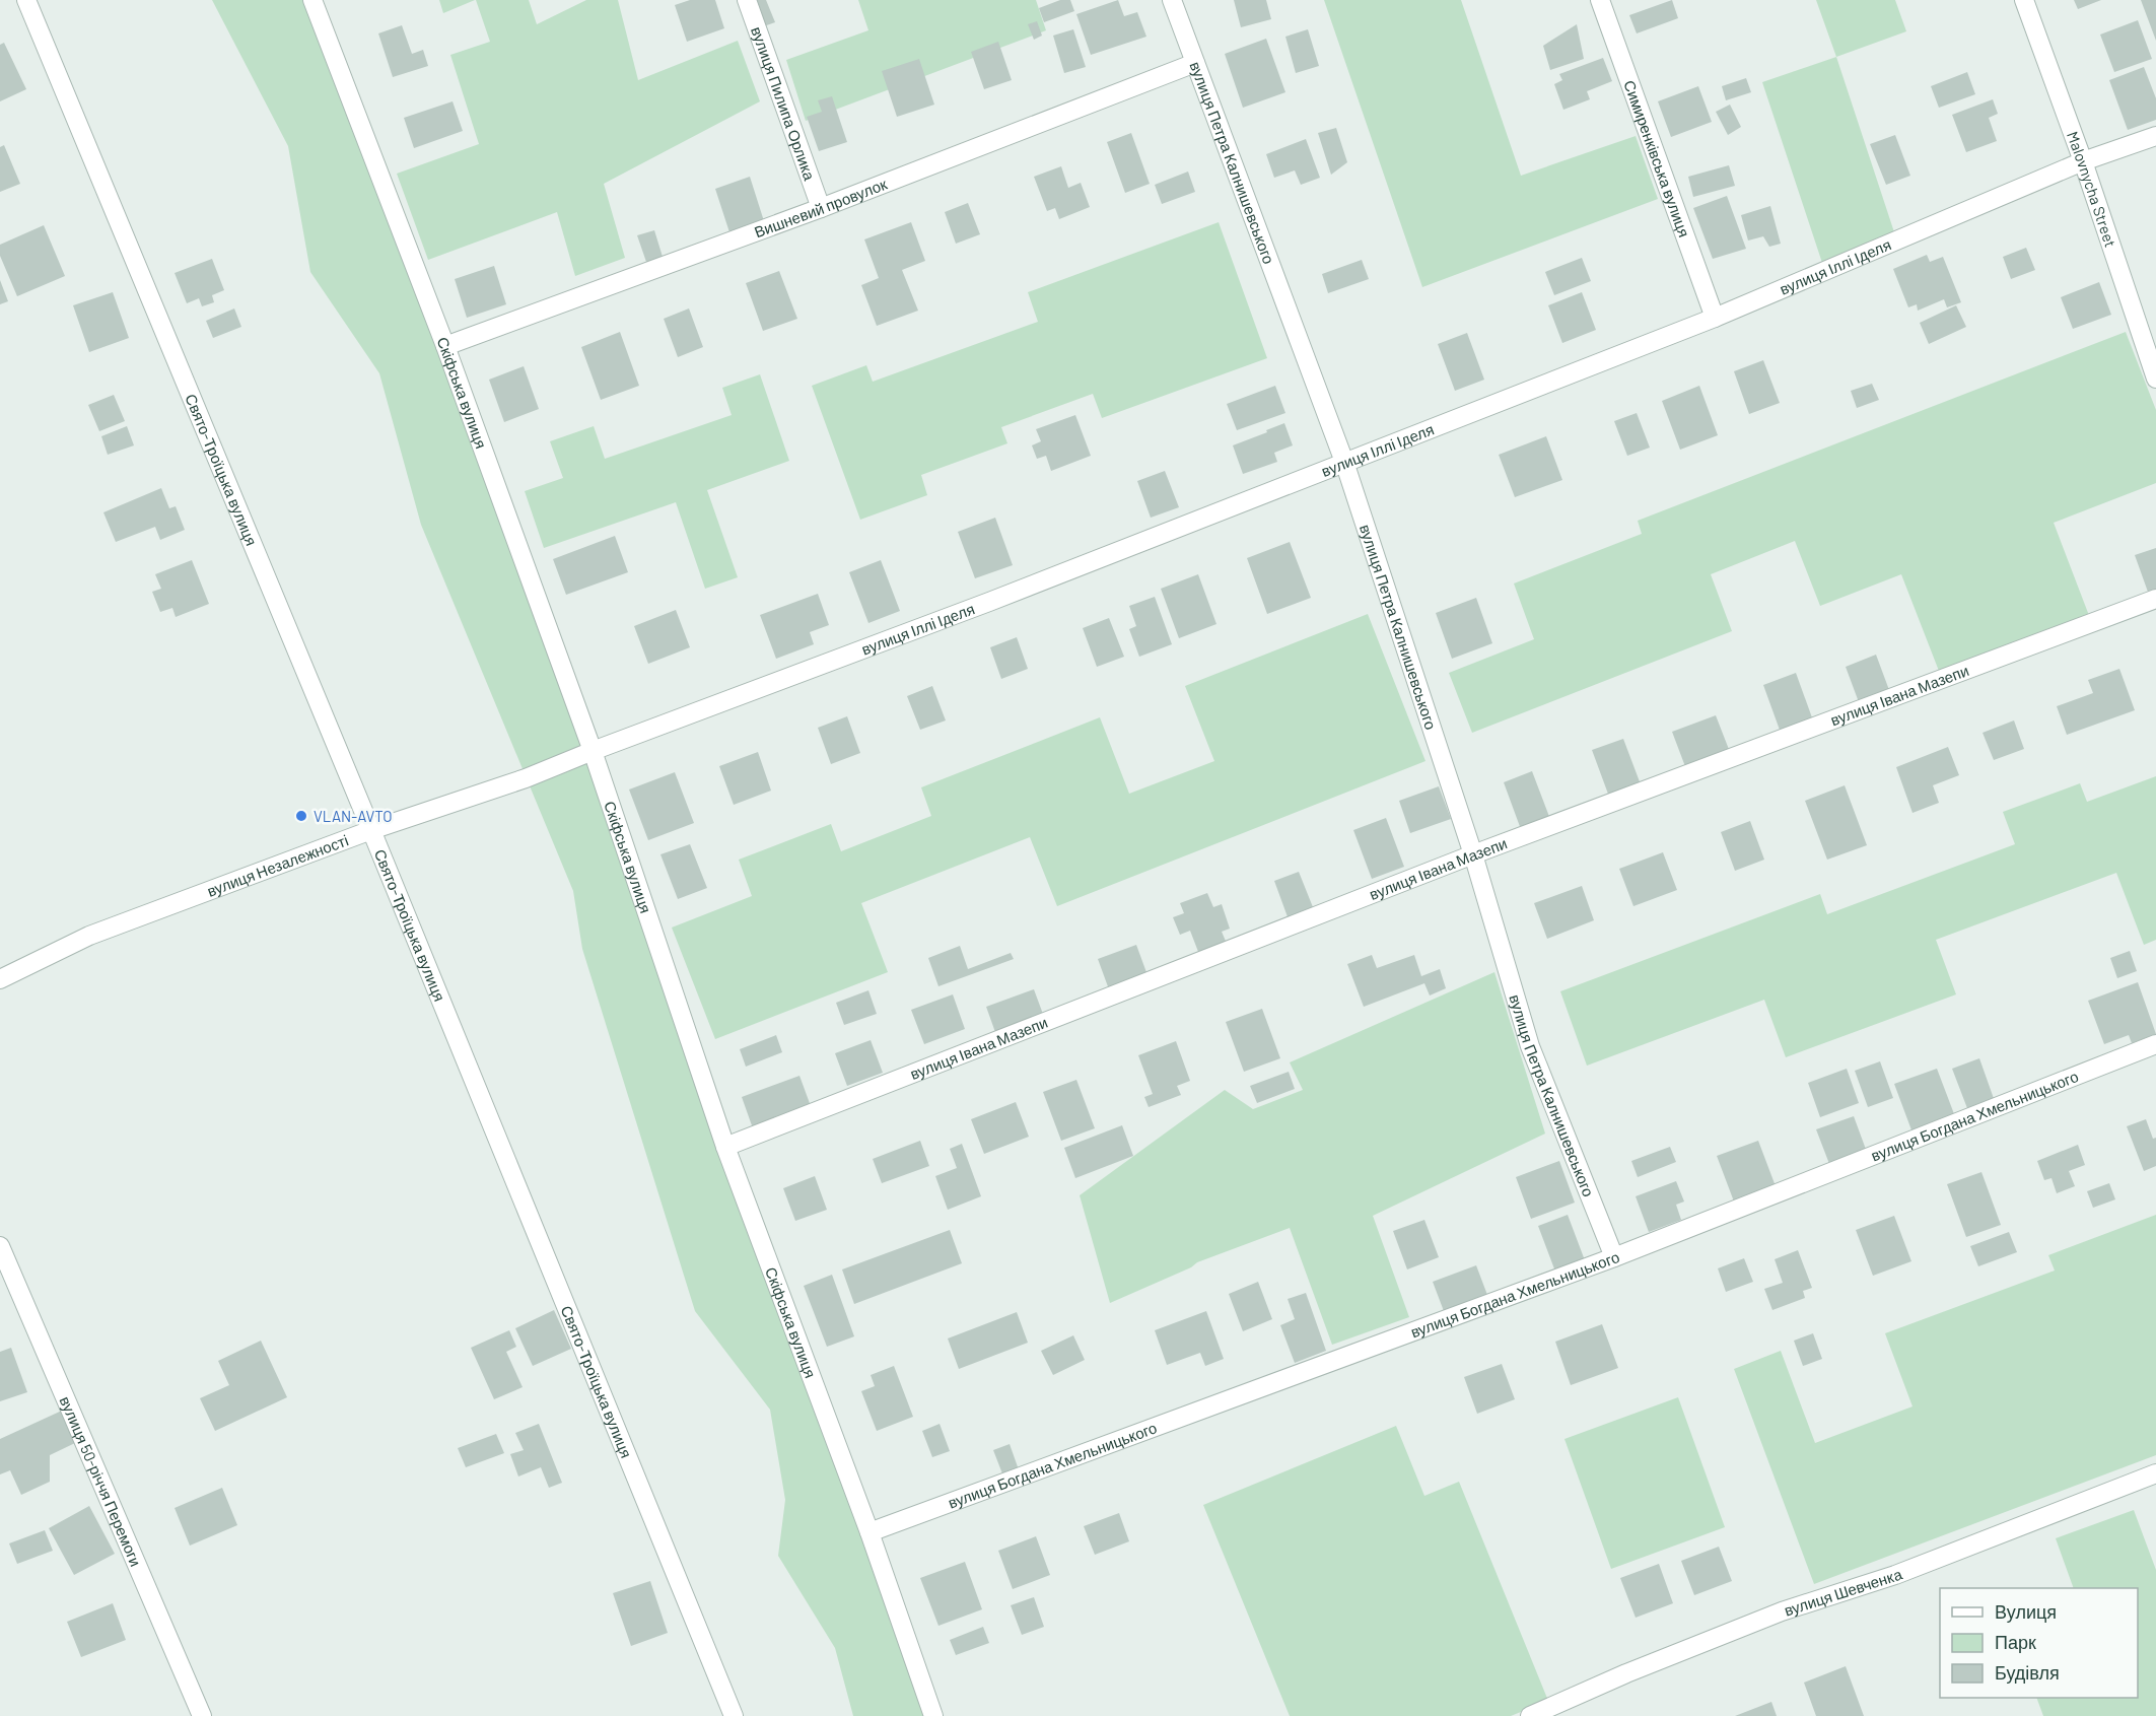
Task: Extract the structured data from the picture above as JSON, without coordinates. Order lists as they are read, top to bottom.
{
  "streets": {
    "street": [
      "вулиця Пилипа Орлика",
      "Симиренківська вулиця",
      "вулиця Петра Калнишевського",
      "Malovnycha Street",
      "Вишневий провулок",
      "вулиця Іллі Іделя",
      "Скіфська вулиця",
      "Свято-Троїцька вулиця",
      "вулиця Івана Мазепи",
      "вулиця Незалежності",
      "вулиця Богдана Хмельницького",
      "вулиця 50-річчя Перемоги",
      "вулиця Шевченка"
    ]
  },
  "crossings": [
    ["вулиця Пилипа Орлика", "Вишневий провулок"],
    ["Симиренківська вулиця", "вулиця Іллі Іделя"],
    ["вулиця Петра Калнишевського", "Вишневий провулок"],
    ["вулиця Петра Калнишевського", "вулиця Іллі Іделя"],
    ["вулиця Петра Калнишевського", "вулиця Івана Мазепи"],
    ["вулиця Петра Калнишевського", "вулиця Богдана Хмельницького"],
    ["Malovnycha Street", "вулиця Іллі Іделя"],
    ["Вишневий провулок", "Скіфська вулиця"],
    ["вулиця Іллі Іделя", "Скіфська вулиця"],
    ["вулиця Іллі Іделя", "вулиця Незалежності"],
    ["Скіфська вулиця", "вулиця Івана Мазепи"],
    ["Скіфська вулиця", "вулиця Незалежності"],
    ["Скіфська вулиця", "вулиця Богдана Хмельницького"],
    ["Свято-Троїцька вулиця", "вулиця Незалежності"]
  ],
  "places": ["VLAN-AVTO"],
  "legend": ["Вулиця", "Парк", "Будівля"]
}
